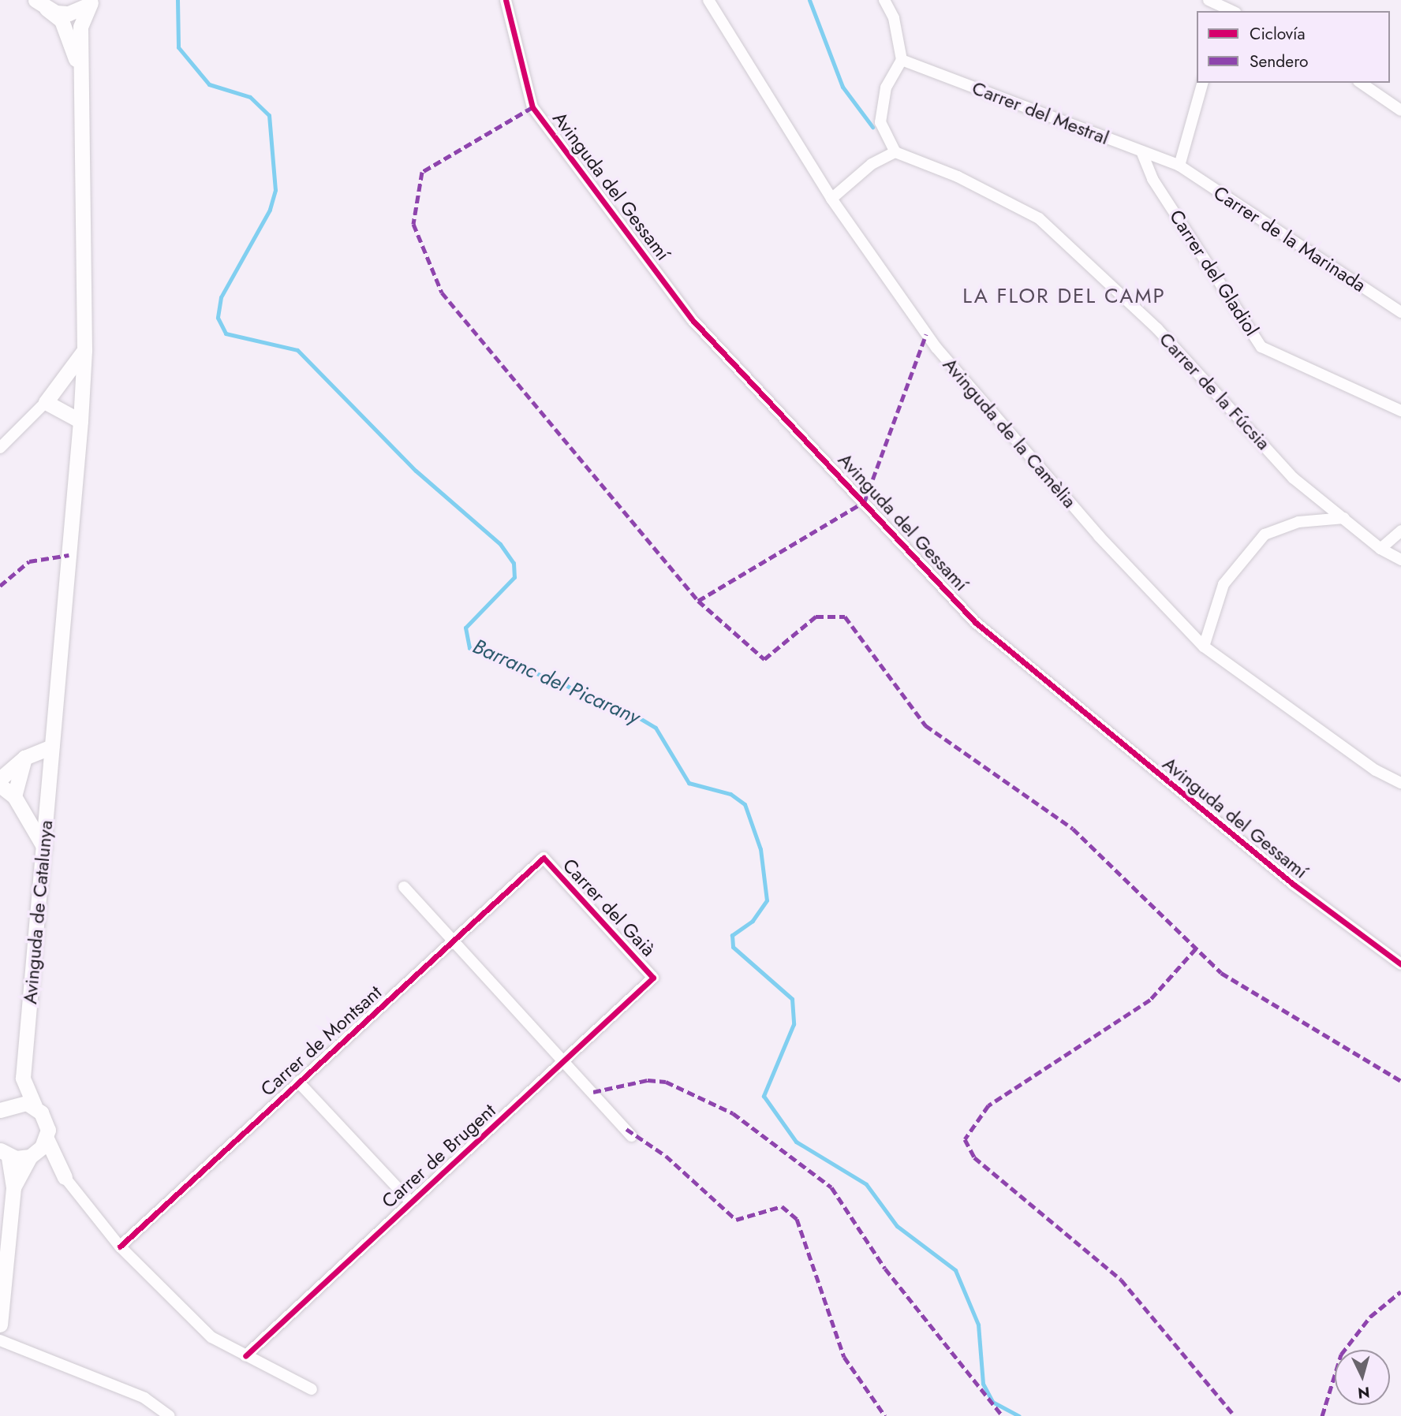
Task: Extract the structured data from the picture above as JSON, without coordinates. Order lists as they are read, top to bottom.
{
  "streets": {
    "street": [
      "Carrer del Mestral",
      "Avinguda del Gessamí",
      "Carrer de la Marinada",
      "Carrer del Gladiol",
      "Carrer de la Fúcsia",
      "Avinguda de la Camèlia",
      "Carrer del Gaià",
      "Avinguda de Catalunya",
      "Carrer de Montsant",
      "Carrer de Brugent"
    ]
  },
  "crossings": [
    ["Carrer del Mestral", "Carrer de la Marinada"],
    ["Carrer del Mestral", "Carrer del Gladiol"],
    ["Carrer del Gaià", "Carrer de Montsant"],
    ["Carrer del Gaià", "Carrer de Brugent"]
  ],
  "districts": ["LA FLOR DEL CAMP"],
  "water": ["Barranc del Picarany"],
  "legend": ["Ciclovía", "Sendero"],
  "north": "bottom"
}
